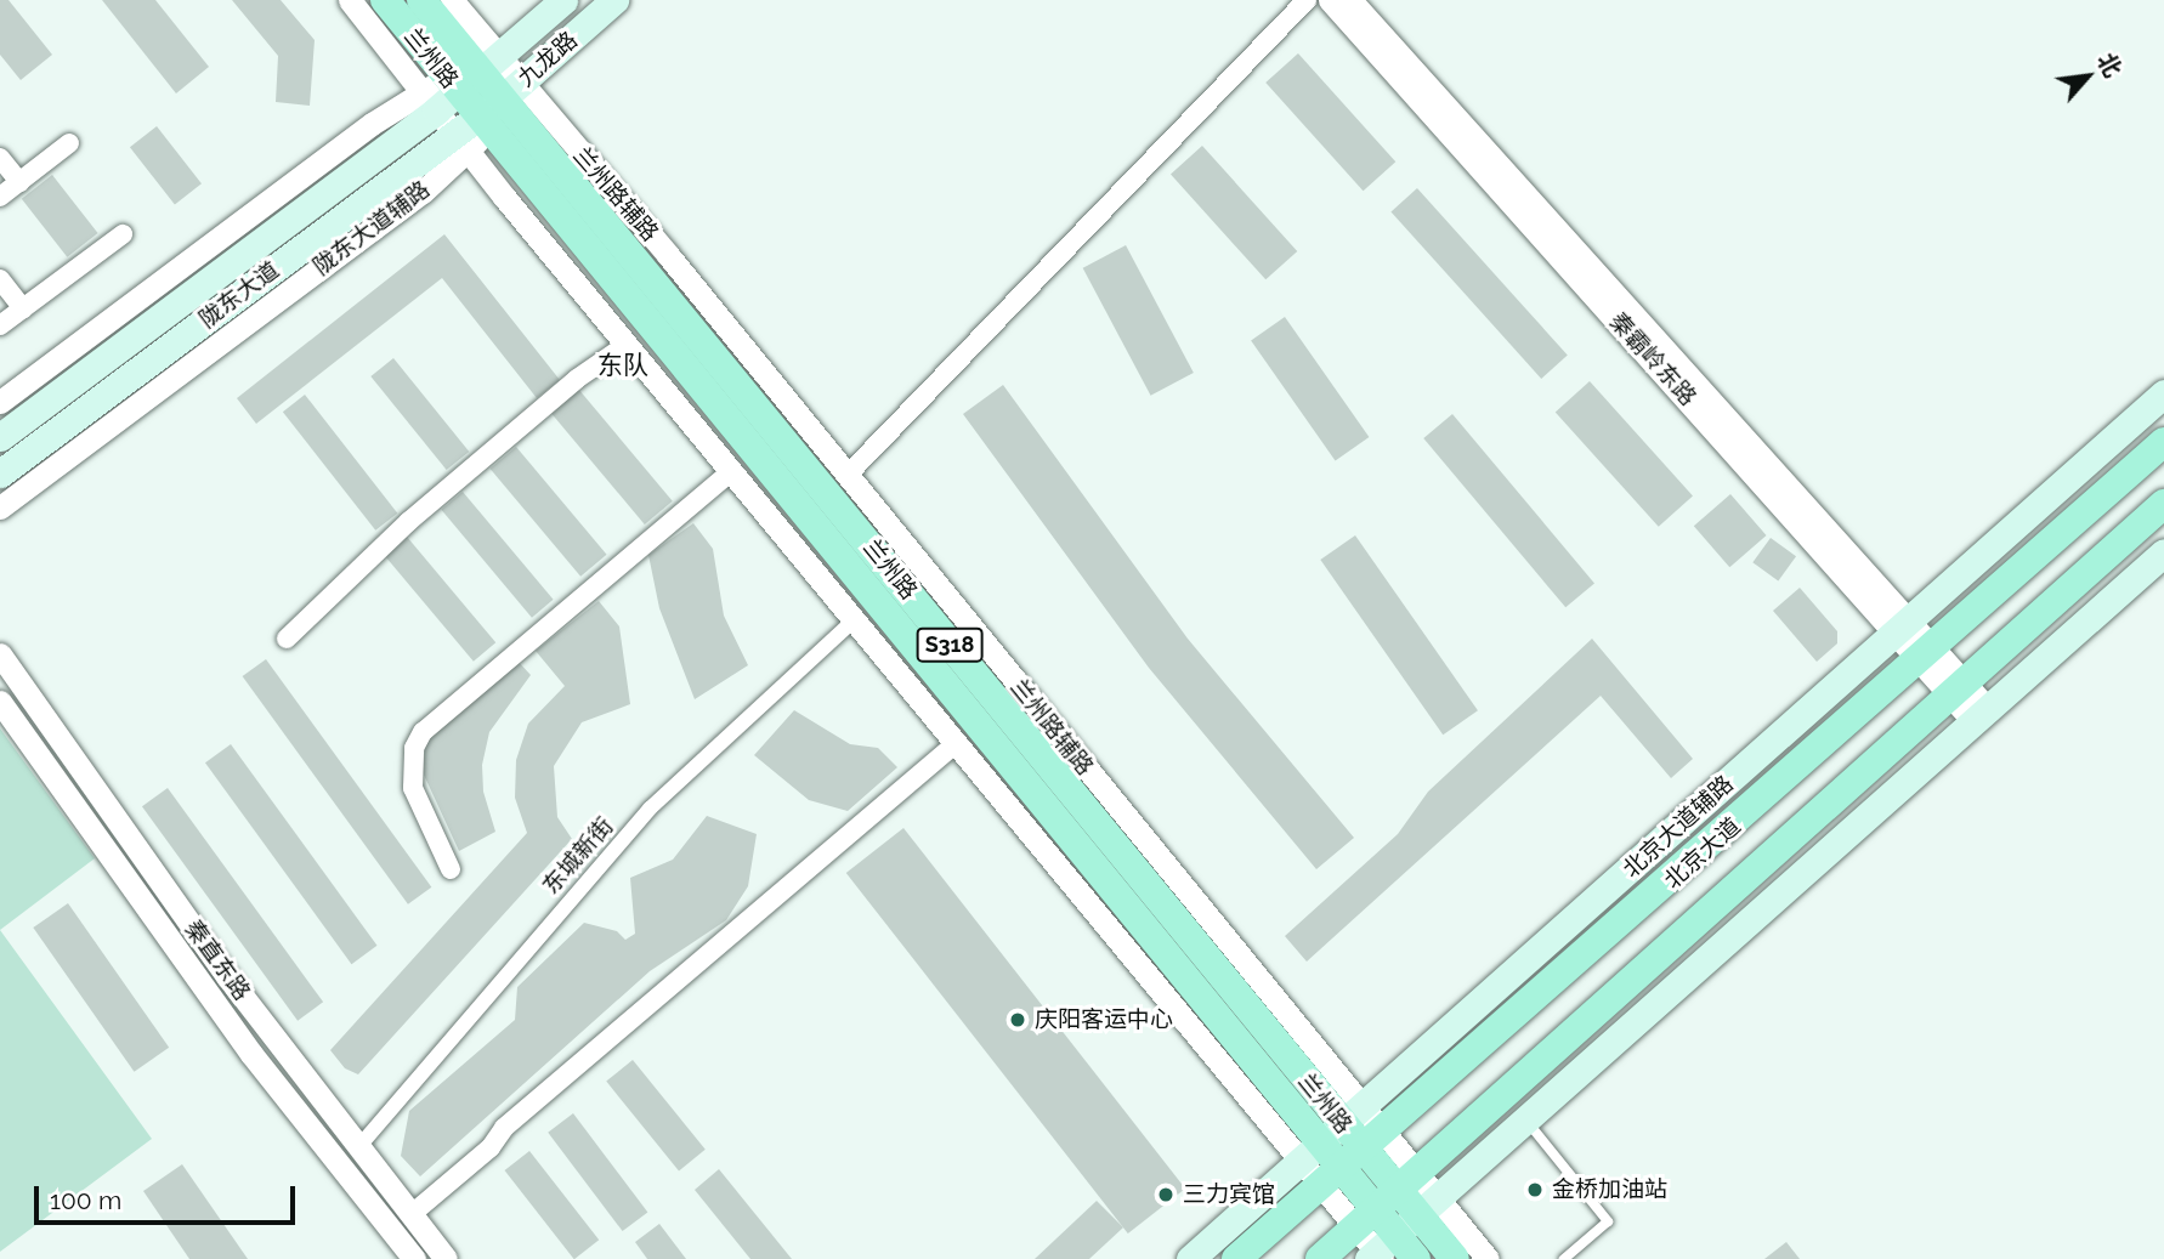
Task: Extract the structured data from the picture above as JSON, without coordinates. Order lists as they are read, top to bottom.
{
  "streets": {
    "main road": [
      "兰州路",
      "九龙路",
      "陇东大道",
      "S318",
      "北京大道辅路",
      "北京大道"
    ],
    "street": [
      "兰州路辅路",
      "陇东大道辅路",
      "秦霸岭东路",
      "东城新街",
      "秦直东路"
    ]
  },
  "crossings": [
    ["兰州路", "九龙路"],
    ["兰州路", "兰州路辅路"],
    ["兰州路", "陇东大道辅路"],
    ["兰州路", "陇东大道"],
    ["兰州路", "北京大道辅路"],
    ["兰州路", "北京大道"],
    ["九龙路", "兰州路辅路"],
    ["九龙路", "陇东大道辅路"],
    ["九龙路", "陇东大道"],
    ["兰州路辅路", "陇东大道辅路"],
    ["兰州路辅路", "陇东大道"],
    ["兰州路辅路", "北京大道辅路"],
    ["兰州路辅路", "北京大道"],
    ["兰州路辅路", "东城新街"],
    ["陇东大道辅路", "陇东大道"],
    ["秦霸岭东路", "北京大道辅路"],
    ["秦霸岭东路", "北京大道"],
    ["东城新街", "秦直东路"]
  ],
  "districts": ["东队"],
  "places": ["庆阳客运中心", "金桥加油站", "三力宾馆"],
  "scale_bar": "100 m",
  "north": "top right"
}
